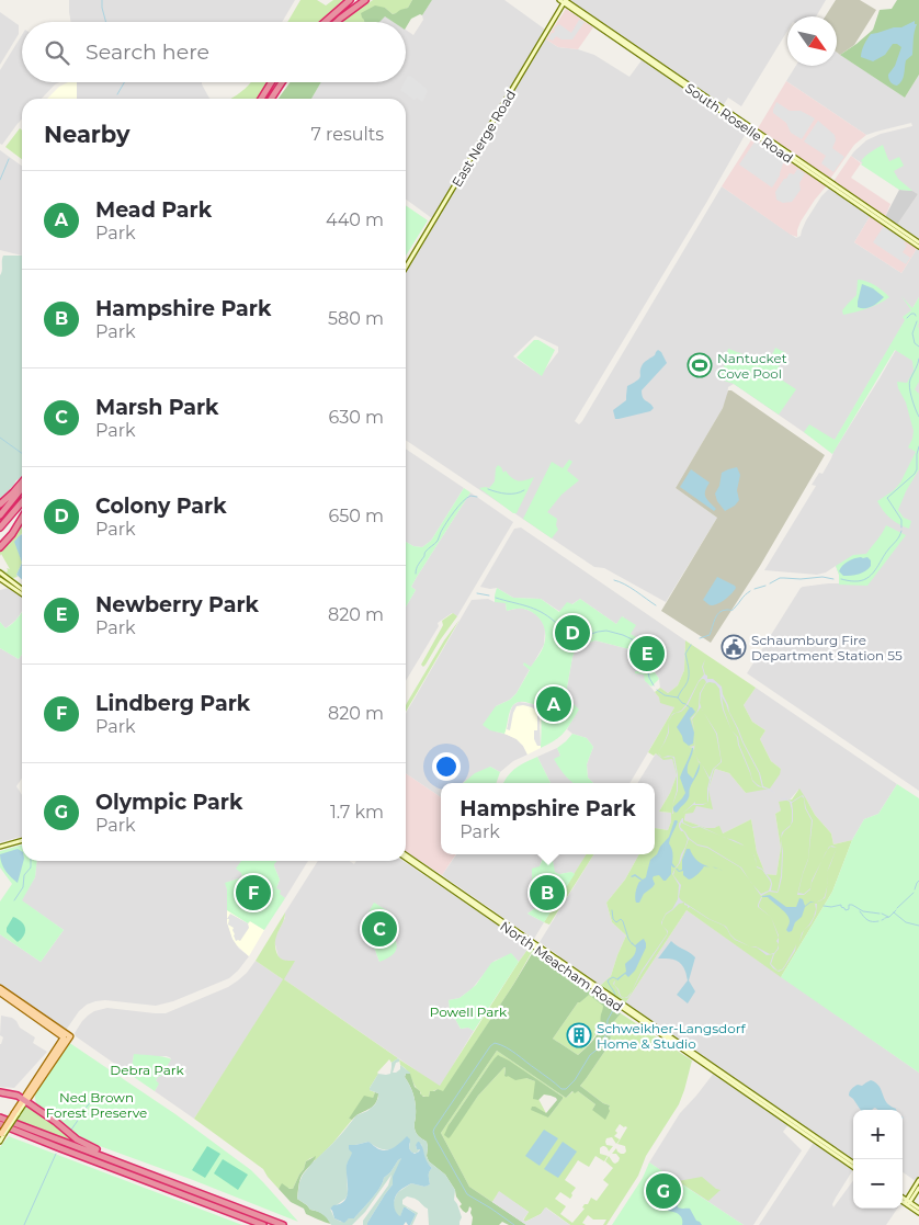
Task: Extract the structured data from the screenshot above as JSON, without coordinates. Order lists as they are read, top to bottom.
{
  "streets": {
    "main road": ["South Roselle Road", "East Nerge Road", "North Meacham Road"]
  },
  "crossings": [
    ["South Roselle Road", "East Nerge Road"]
  ],
  "parks": ["Powell Park", "Debra Park", "Ned Brown Forest Preserve"],
  "places": {
    "sports": ["Nantucket Cove Pool"],
    "public building": ["Schaumburg Fire Department Station 55"],
    "building": ["Schweikher-Langsdorf Home & Studio"]
  },
  "north": "bottom right",
  "page": {
    "search": "Search here",
    "heading": ["Nearby", "7 results"],
    "list": [
      {
        "mark": "A",
        "name": "Mead Park",
        "note": "Park",
        "value": "440 m"
      },
      {
        "mark": "B",
        "name": "Hampshire Park",
        "note": "Park",
        "value": "580 m"
      },
      {
        "mark": "C",
        "name": "Marsh Park",
        "note": "Park",
        "value": "630 m"
      },
      {
        "mark": "D",
        "name": "Colony Park",
        "note": "Park",
        "value": "650 m"
      },
      {
        "mark": "E",
        "name": "Newberry Park",
        "note": "Park",
        "value": "820 m"
      },
      {
        "mark": "F",
        "name": "Lindberg Park",
        "note": "Park",
        "value": "820 m"
      },
      {
        "mark": "G",
        "name": "Olympic Park",
        "note": "Park",
        "value": "1.7 km"
      }
    ],
    "pins": [
      "D",
      "E",
      "A",
      "B",
      "F",
      "C",
      "G"
    ],
    "popup": ["Hampshire Park", "Park"],
    "map_buttons": ["+", "−"]
  }
}
